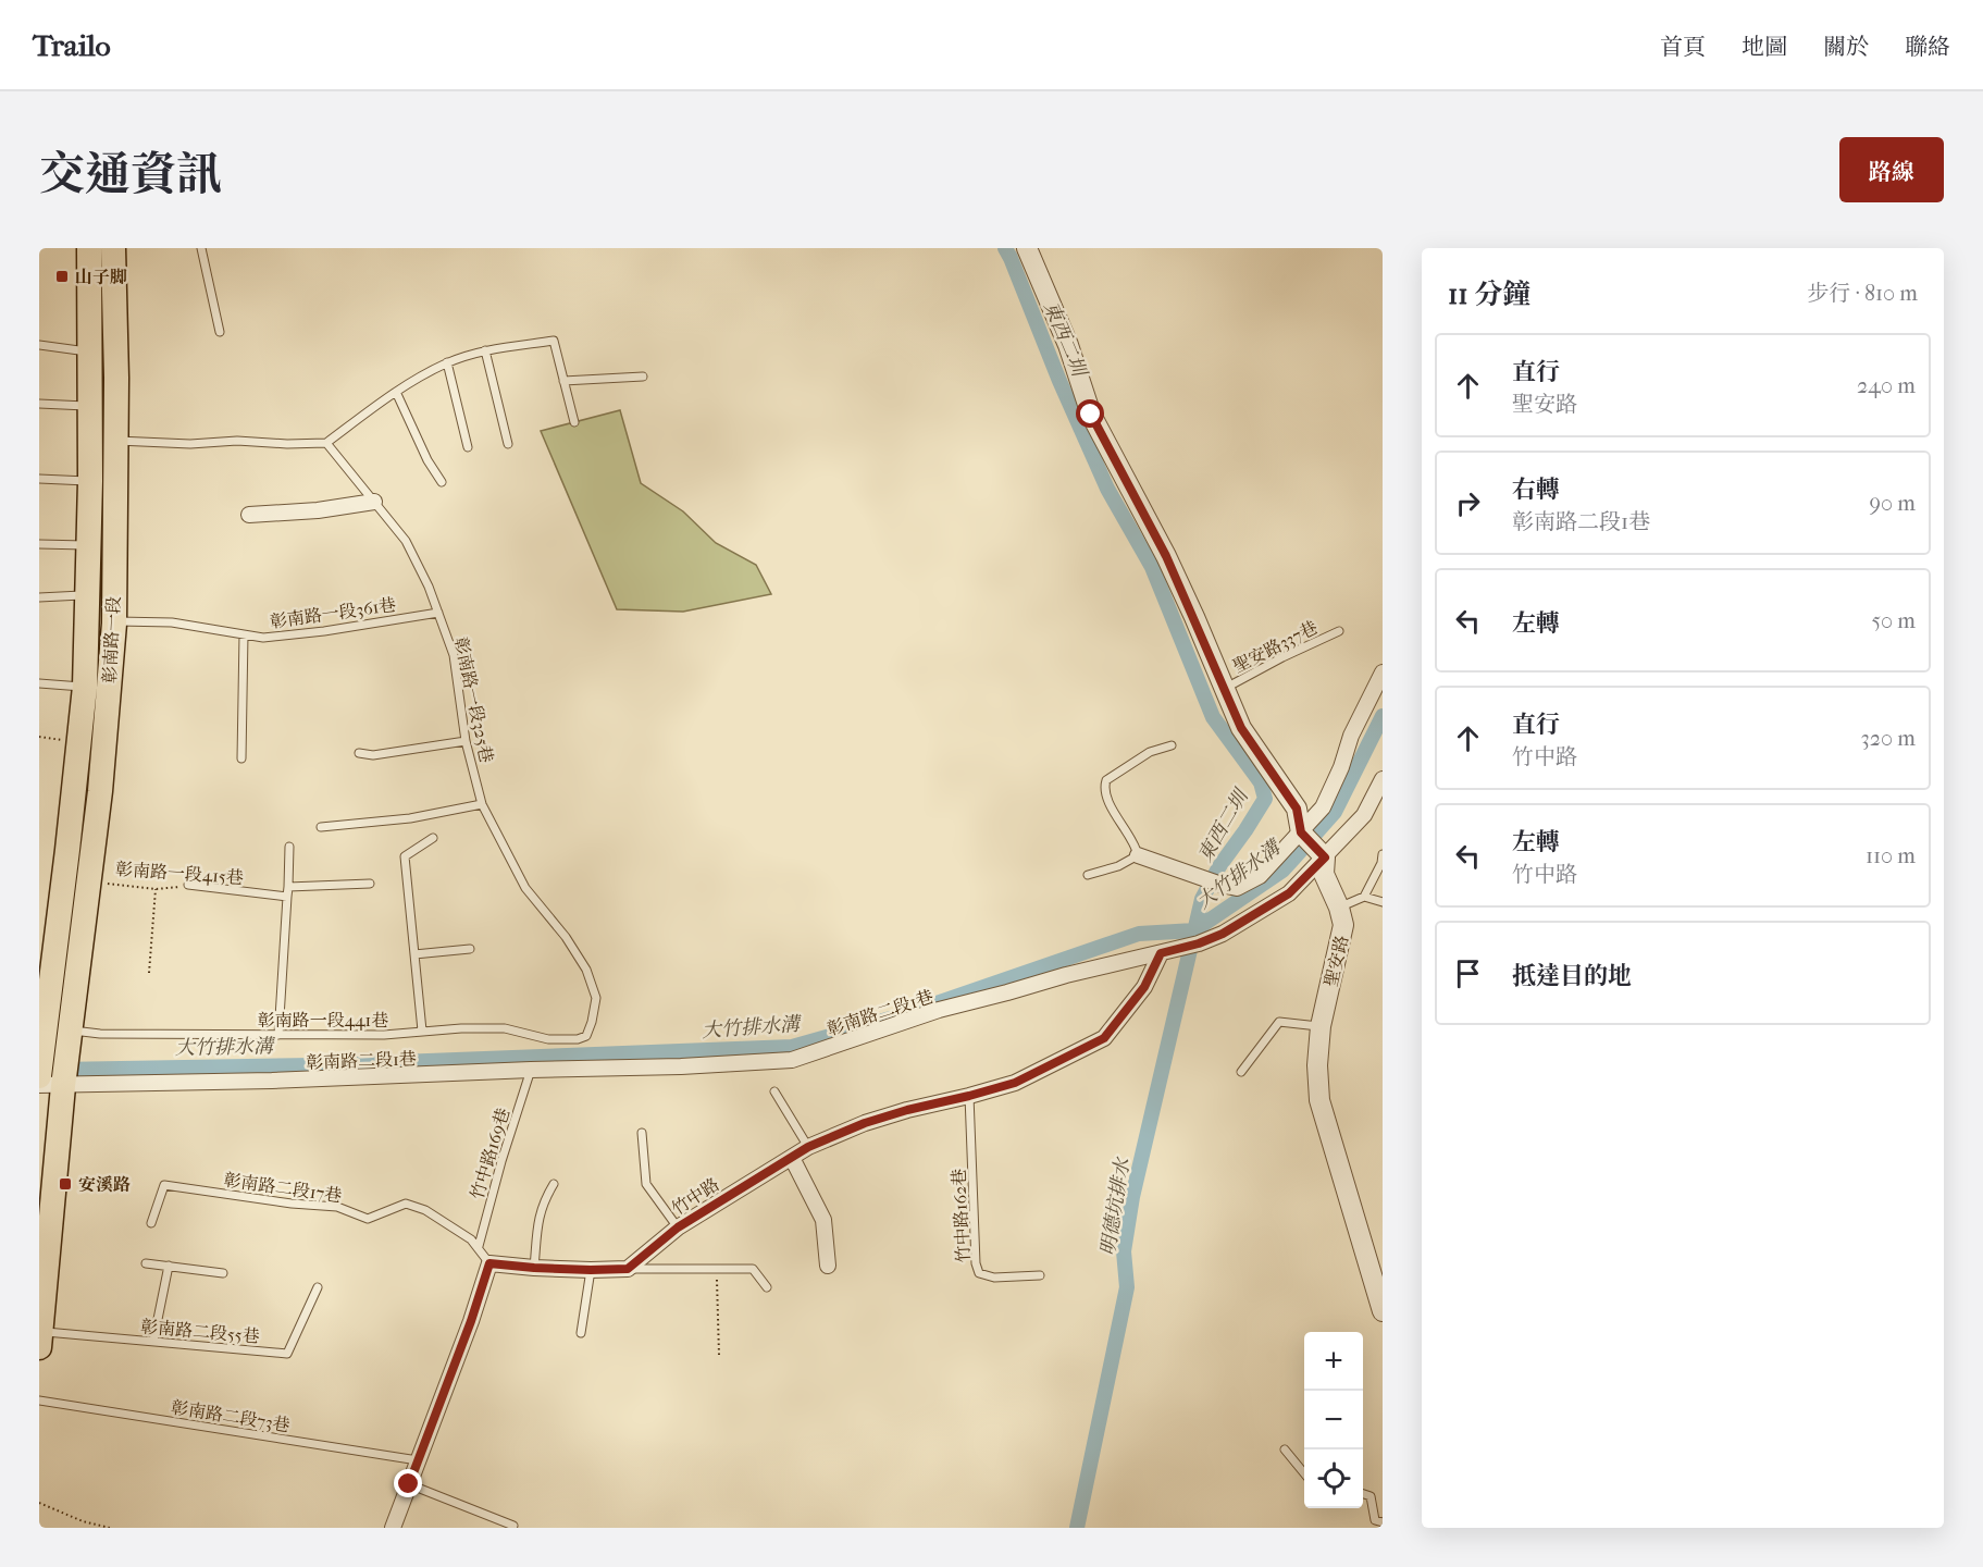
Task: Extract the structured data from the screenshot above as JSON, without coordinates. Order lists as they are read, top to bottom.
{
  "streets": {
    "main road": ["彰南路一段"],
    "street": ["聖安路", "彰南路二段1巷", "竹中路"],
    "lane": [
      "彰南路一段361巷",
      "聖安路337巷",
      "彰南路一段325巷",
      "彰南路一段415巷",
      "彰南路一段441巷",
      "竹中路169巷",
      "彰南路二段17巷",
      "竹中路162巷",
      "彰南路二段55巷",
      "彰南路二段73巷"
    ]
  },
  "crossings": [
    ["彰南路一段361巷", "彰南路一段"],
    ["彰南路一段361巷", "彰南路一段325巷"],
    ["彰南路一段", "彰南路一段415巷"],
    ["彰南路一段", "彰南路一段441巷"],
    ["彰南路一段325巷", "彰南路一段441巷"],
    ["聖安路", "彰南路二段1巷"],
    ["彰南路二段1巷", "竹中路169巷"],
    ["彰南路二段1巷", "竹中路"],
    ["竹中路169巷", "彰南路二段17巷"],
    ["竹中路", "竹中路162巷"]
  ],
  "water": ["東西二圳", "大竹排水溝", "明德坑排水"],
  "places": {
    "transit": ["山子脚", "安溪路"]
  },
  "page": {
    "header": "Trailo",
    "nav": [
      "首頁",
      "地圖",
      "關於",
      "聯絡"
    ],
    "title": "交通資訊",
    "buttons": "路線",
    "heading": ["11 分鐘", "步行 · 810 m"],
    "list": [
      ["直行", "聖安路", "240 m"],
      ["右轉", "彰南路二段1巷", "90 m"],
      ["左轉", "50 m"],
      ["直行", "竹中路", "320 m"],
      ["左轉", "竹中路", "110 m"],
      "抵達目的地"
    ],
    "map_buttons": ["+", "−"]
  }
}
